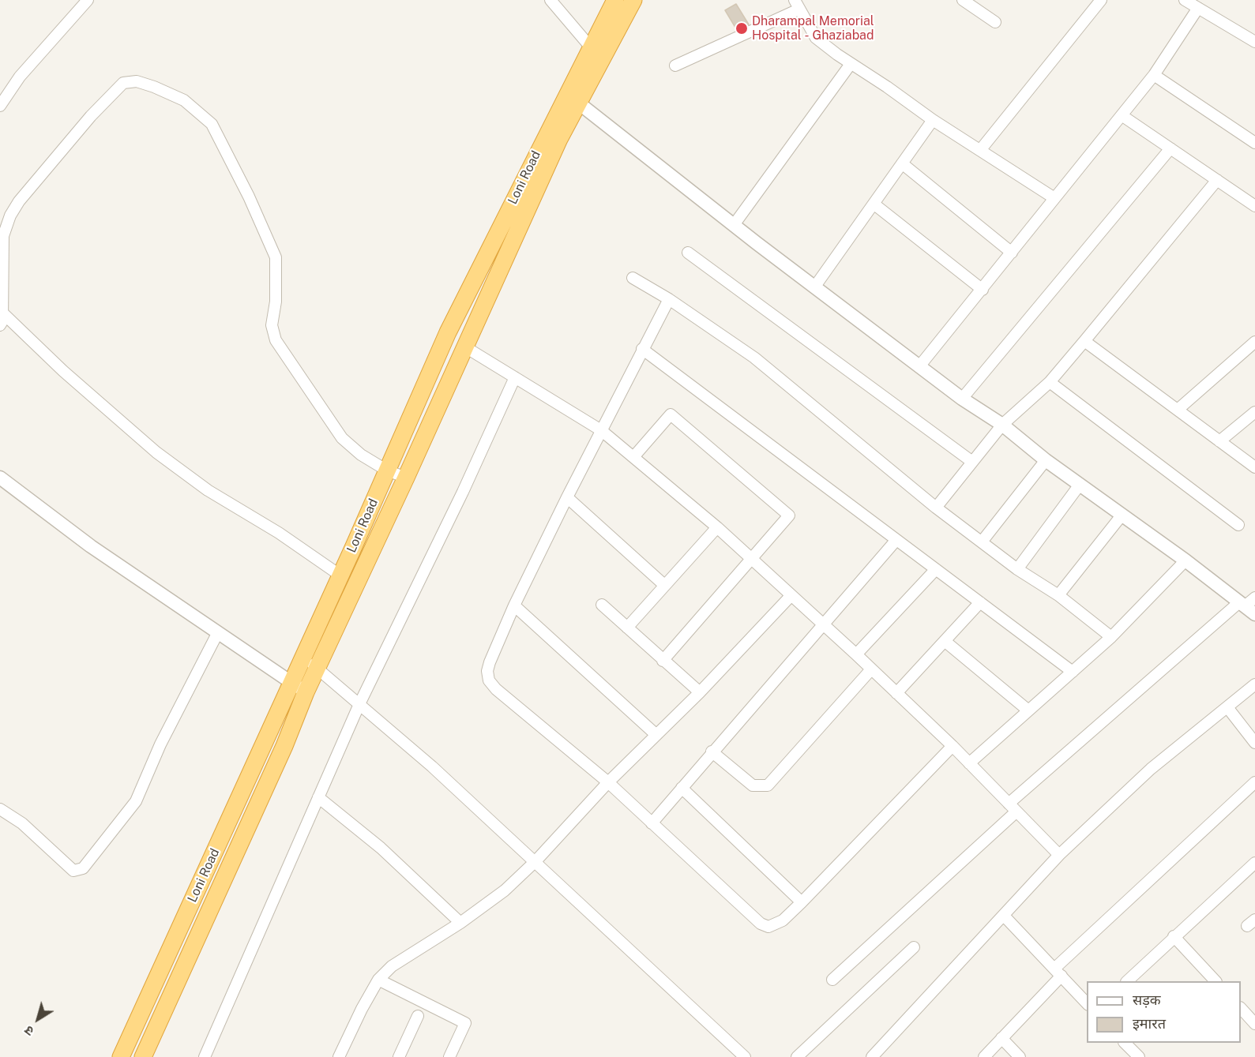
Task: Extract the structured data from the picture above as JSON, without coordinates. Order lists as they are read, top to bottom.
{
  "streets": {
    "highway": ["Loni Road"]
  },
  "places": ["Dharampal Memorial Hospital - Ghaziabad"],
  "legend": ["सड़क", "इमारत"],
  "north": "bottom left"
}
